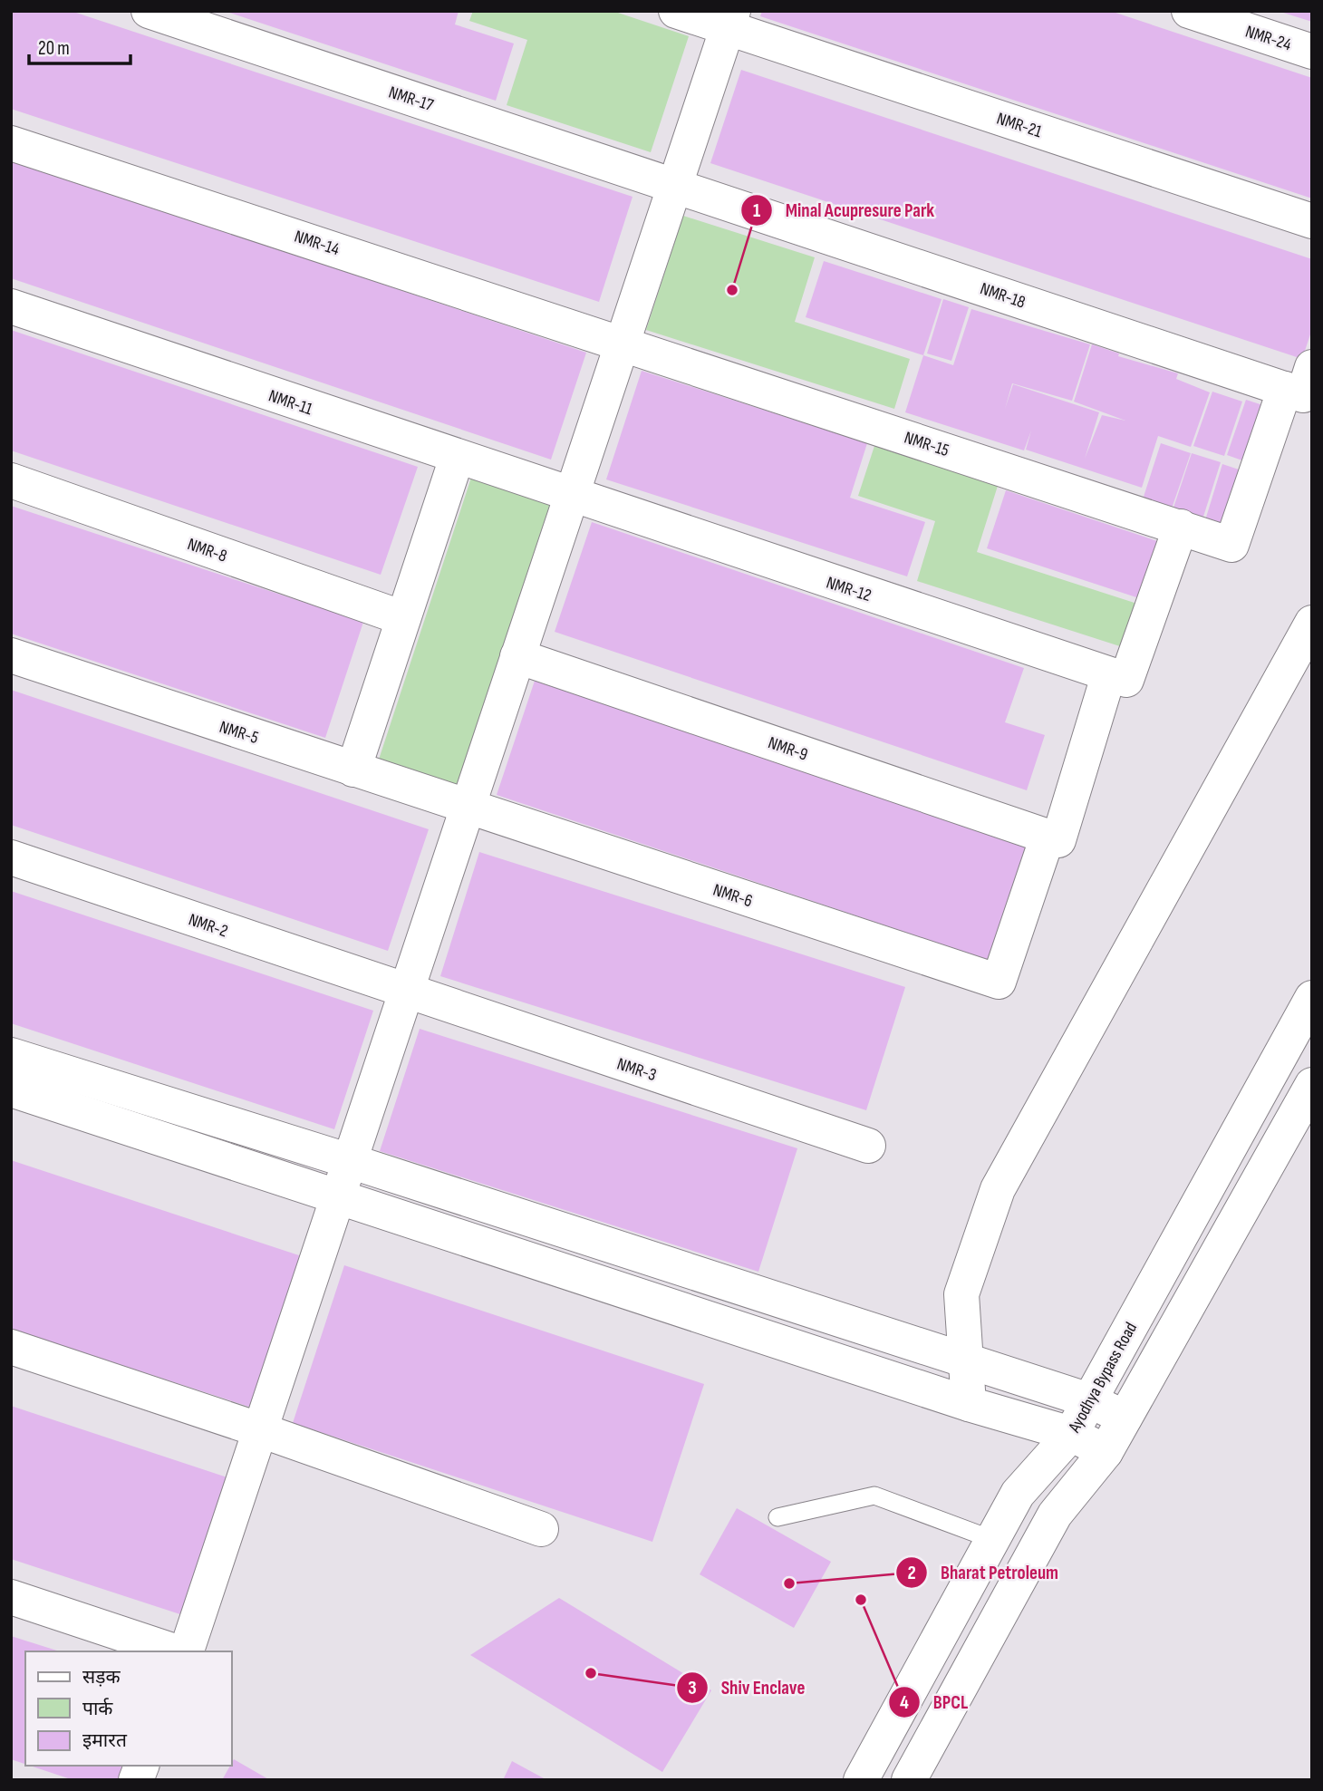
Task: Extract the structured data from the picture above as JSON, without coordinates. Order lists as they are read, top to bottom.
{
  "streets": {
    "street": [
      "NMR-24",
      "NMR-17",
      "NMR-21",
      "NMR-14",
      "NMR-18",
      "NMR-11",
      "NMR-15",
      "NMR-8",
      "NMR-12",
      "NMR-5",
      "NMR-9",
      "NMR-6",
      "NMR-2",
      "NMR-3",
      "Ayodhya Bypass Road"
    ]
  },
  "crossings": [
    ["NMR-17", "NMR-18"],
    ["NMR-14", "NMR-15"],
    ["NMR-18", "NMR-15"],
    ["NMR-11", "NMR-12"],
    ["NMR-5", "NMR-6"],
    ["NMR-9", "NMR-6"],
    ["NMR-2", "NMR-3"]
  ],
  "places": [
    "Minal Acupresure Park",
    "Bharat Petroleum",
    "BPCL",
    "Shiv Enclave"
  ],
  "legend": ["सड़क", "पार्क", "इमारत"],
  "scale_bar": "20 m"
}
